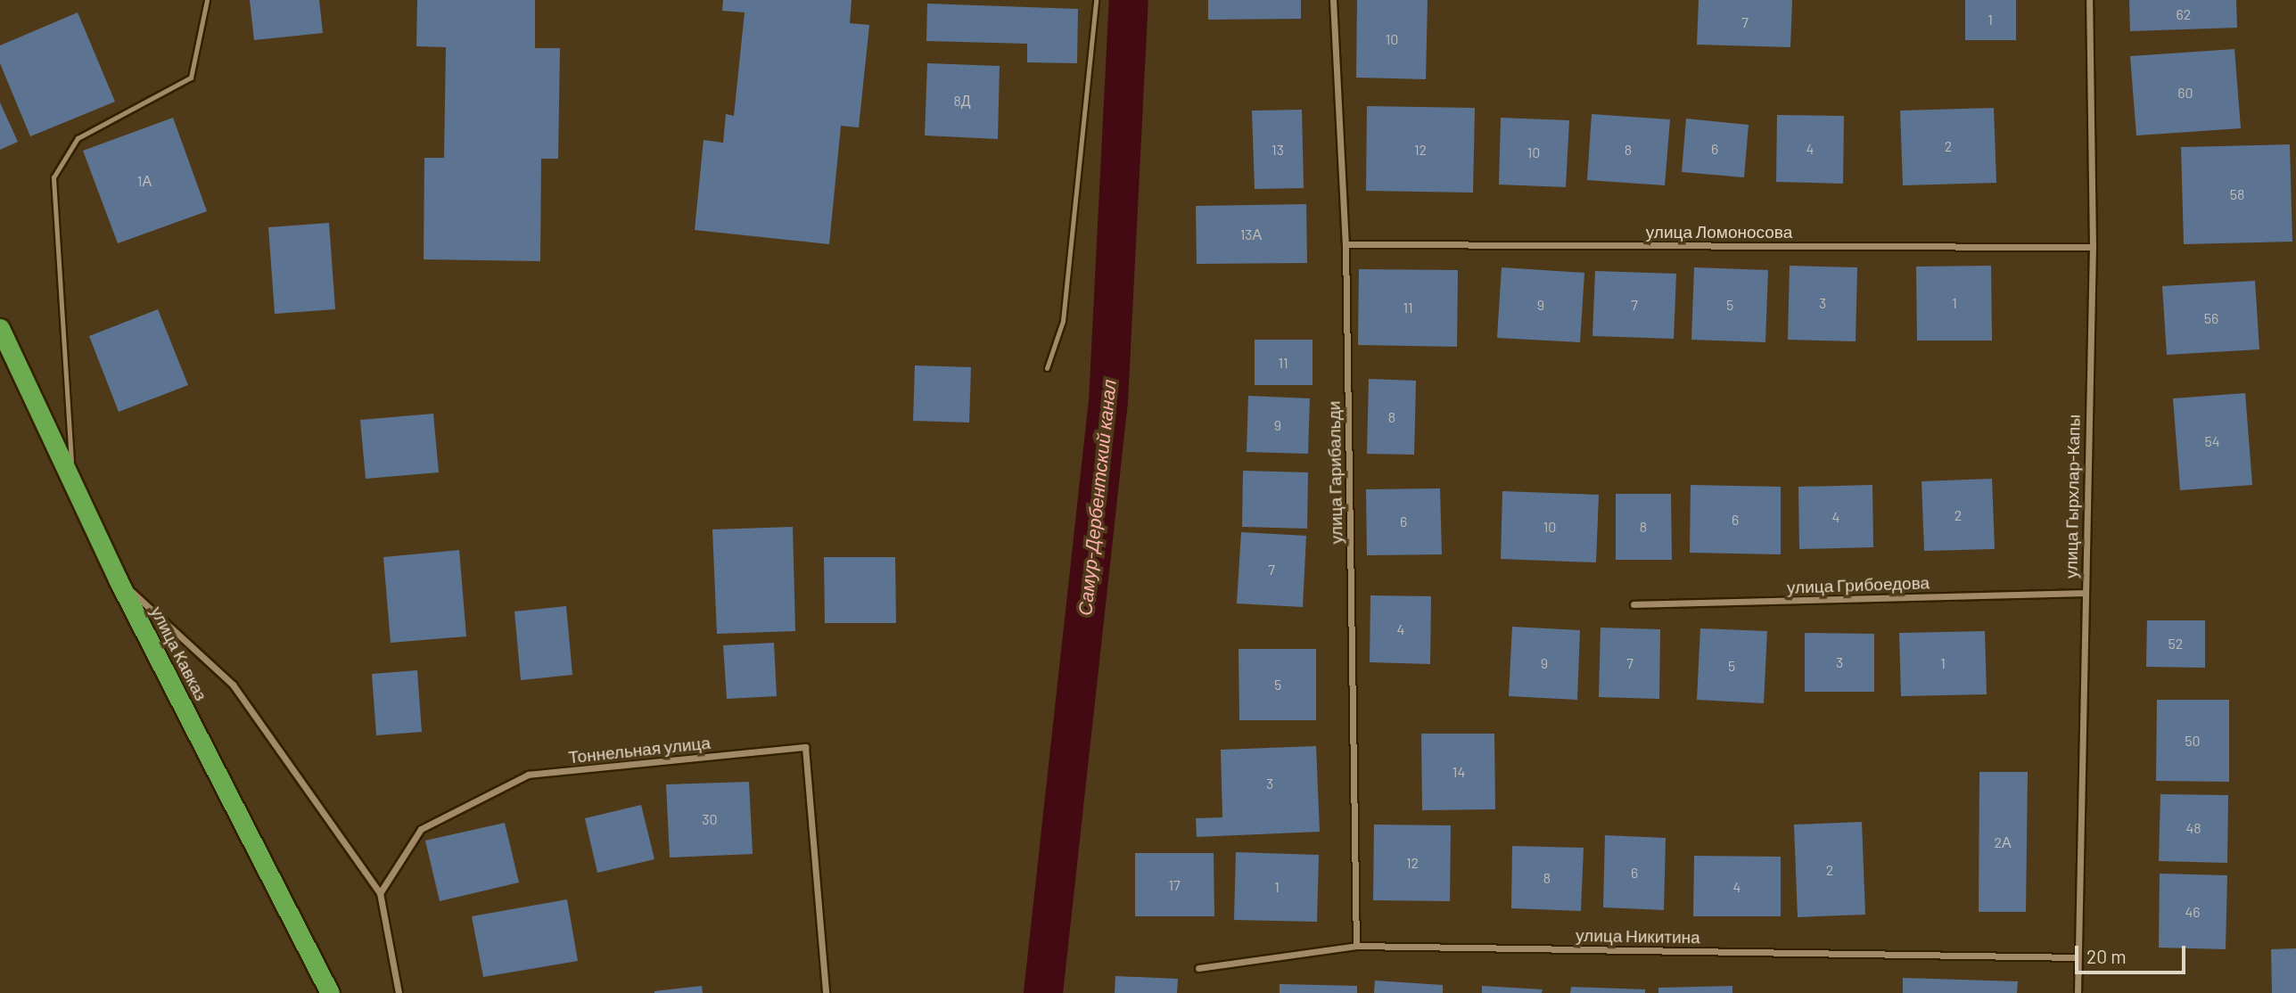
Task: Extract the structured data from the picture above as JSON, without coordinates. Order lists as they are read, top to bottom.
{
  "streets": {
    "highway": ["улица Кавказ"],
    "street": [
      "улица Ломоносова",
      "улица Гарибальди",
      "улица Гырхлар-Капы",
      "улица Грибоедова",
      "Тоннельная улица",
      "улица Никитина"
    ]
  },
  "crossings": [
    ["улица Ломоносова", "улица Гарибальди"],
    ["улица Ломоносова", "улица Гырхлар-Капы"],
    ["улица Гарибальди", "улица Никитина"],
    ["улица Гырхлар-Капы", "улица Грибоедова"],
    ["улица Гырхлар-Капы", "улица Никитина"]
  ],
  "water": ["Самур-Дербентский канал"],
  "house_numbers": [
    "62",
    "1",
    "7",
    "10",
    "60",
    "8Д",
    "2",
    "6",
    "4",
    "13",
    "12",
    "8",
    "10",
    "1А",
    "58",
    "13А",
    "3",
    "1",
    "9",
    "7",
    "5",
    "11",
    "56",
    "11",
    "8",
    "9",
    "54",
    "2",
    "4",
    "6",
    "6",
    "10",
    "8",
    "7",
    "4",
    "52",
    "3",
    "9",
    "7",
    "1",
    "5",
    "5",
    "50",
    "14",
    "3",
    "30",
    "48",
    "2А",
    "12",
    "2",
    "6",
    "8",
    "17",
    "1",
    "4",
    "46"
  ],
  "scale_bar": "20 m"
}
